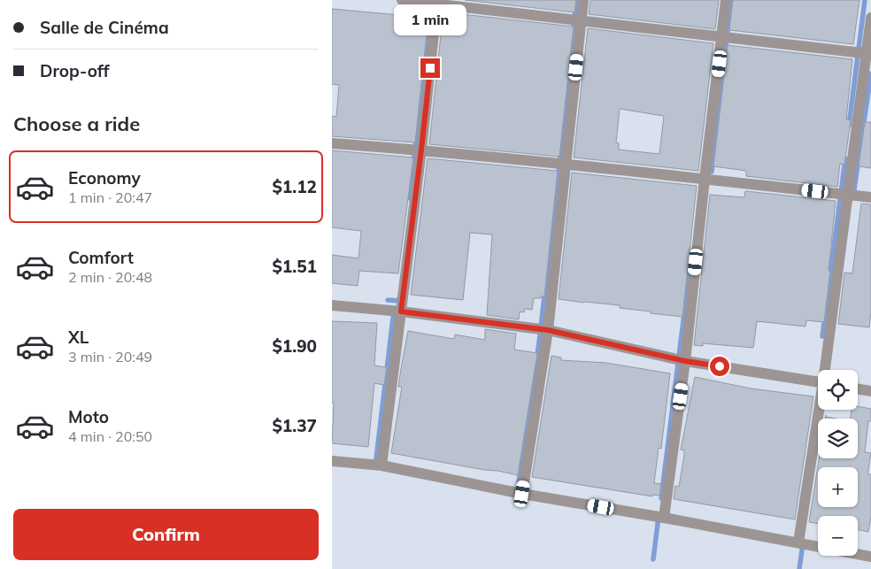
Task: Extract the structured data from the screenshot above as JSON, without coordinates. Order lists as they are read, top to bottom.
{
  "page": {
    "banner": ["Salle de Cinéma", "Drop-off"],
    "bubble": "1 min",
    "heading": "Choose a ride",
    "list": [
      {
        "name": "Economy",
        "note": "1 min · 20:47",
        "value": "$1.12"
      },
      {
        "name": "Comfort",
        "note": "2 min · 20:48",
        "value": "$1.51"
      },
      {
        "name": "XL",
        "note": "3 min · 20:49",
        "value": "$1.90"
      },
      {
        "name": "Moto",
        "note": "4 min · 20:50",
        "value": "$1.37"
      }
    ],
    "map_buttons": ["+", "−"],
    "buttons": "Confirm"
  }
}
